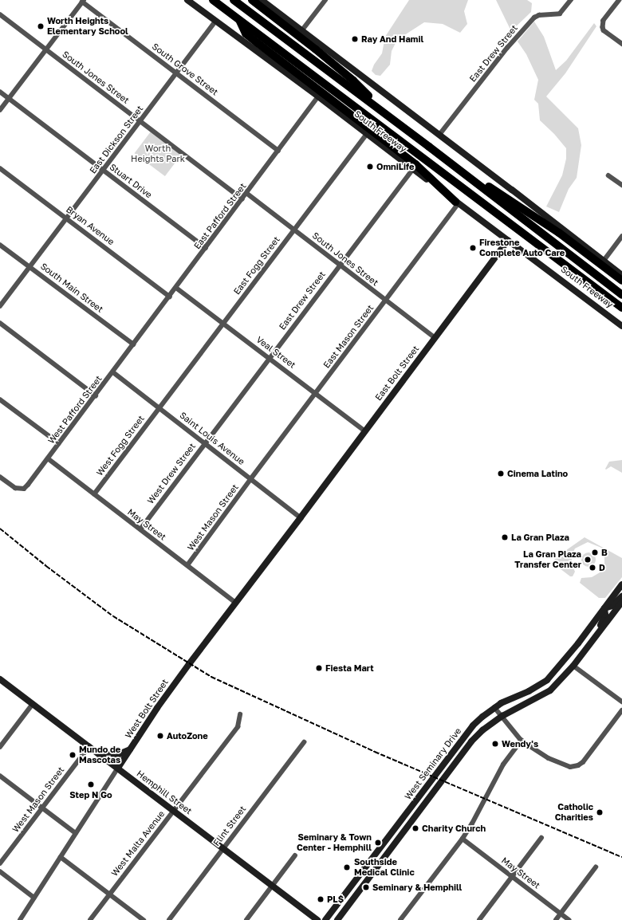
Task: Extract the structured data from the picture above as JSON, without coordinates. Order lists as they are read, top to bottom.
{
  "streets": {
    "highway": ["South Freeway"],
    "main road": [
      "East Bolt Street",
      "West Bolt Street",
      "West Seminary Drive",
      "Hemphill Street"
    ],
    "street": [
      "East Drew Street",
      "South Grove Street",
      "South Jones Street",
      "East Dickson Street",
      "Stuart Drive",
      "East Pafford Street",
      "Bryan Avenue",
      "East Fogg Street",
      "South Main Street",
      "East Mason Street",
      "Veal Street",
      "West Pafford Street",
      "Saint Louis Avenue",
      "West Fogg Street",
      "West Drew Street",
      "West Mason Street",
      "May Street",
      "Flint Street",
      "West Malta Avenue"
    ]
  },
  "crossings": [
    ["East Drew Street", "South Jones Street"],
    ["East Drew Street", "South Freeway"],
    ["East Drew Street", "Veal Street"],
    ["East Drew Street", "Saint Louis Avenue"],
    ["East Drew Street", "West Drew Street"],
    ["South Grove Street", "East Dickson Street"],
    ["South Grove Street", "East Pafford Street"],
    ["South Jones Street", "East Dickson Street"],
    ["South Jones Street", "East Pafford Street"],
    ["South Jones Street", "East Fogg Street"],
    ["South Jones Street", "East Mason Street"],
    ["South Jones Street", "East Bolt Street"],
    ["South Freeway", "East Dickson Street"],
    ["South Freeway", "East Pafford Street"],
    ["South Freeway", "East Fogg Street"],
    ["South Freeway", "East Mason Street"],
    ["South Freeway", "East Bolt Street"],
    ["East Dickson Street", "Stuart Drive"],
    ["East Dickson Street", "Bryan Avenue"],
    ["East Dickson Street", "South Main Street"],
    ["Stuart Drive", "East Pafford Street"],
    ["East Pafford Street", "Bryan Avenue"],
    ["East Pafford Street", "South Main Street"],
    ["East Pafford Street", "Veal Street"],
    ["East Pafford Street", "West Pafford Street"],
    ["East Fogg Street", "Veal Street"],
    ["East Fogg Street", "Saint Louis Avenue"],
    ["East Fogg Street", "West Fogg Street"],
    ["South Main Street", "West Pafford Street"],
    ["East Mason Street", "Veal Street"],
    ["East Mason Street", "Saint Louis Avenue"],
    ["East Mason Street", "West Mason Street"],
    ["Veal Street", "East Bolt Street"],
    ["East Bolt Street", "Saint Louis Avenue"],
    ["East Bolt Street", "West Bolt Street"],
    ["West Pafford Street", "Saint Louis Avenue"],
    ["West Pafford Street", "May Street"],
    ["Saint Louis Avenue", "West Fogg Street"],
    ["Saint Louis Avenue", "West Drew Street"],
    ["Saint Louis Avenue", "West Mason Street"],
    ["Saint Louis Avenue", "West Bolt Street"],
    ["West Fogg Street", "May Street"],
    ["West Drew Street", "May Street"],
    ["West Mason Street", "May Street"],
    ["West Mason Street", "Hemphill Street"],
    ["May Street", "West Bolt Street"],
    ["West Bolt Street", "Hemphill Street"],
    ["Hemphill Street", "Flint Street"],
    ["Hemphill Street", "West Malta Avenue"]
  ],
  "parks": ["Worth Heights Park"],
  "places": [
    "Worth Heights Elementary School",
    "Ray And Hamil",
    "OmniLife",
    "Firestone Complete Auto Care",
    "Cinema Latino",
    "La Gran Plaza",
    "B",
    "La Gran Plaza Transfer Center",
    "D",
    "Fiesta Mart",
    "AutoZone",
    "Wendy's",
    "Mundo de Mascotas",
    "Step N Go",
    "Catholic Charities",
    "Charity Church",
    "Seminary & Town Center - Hemphill",
    "Southside Medical Clinic",
    "Seminary & Hemphill",
    "PL$"
  ]
}
